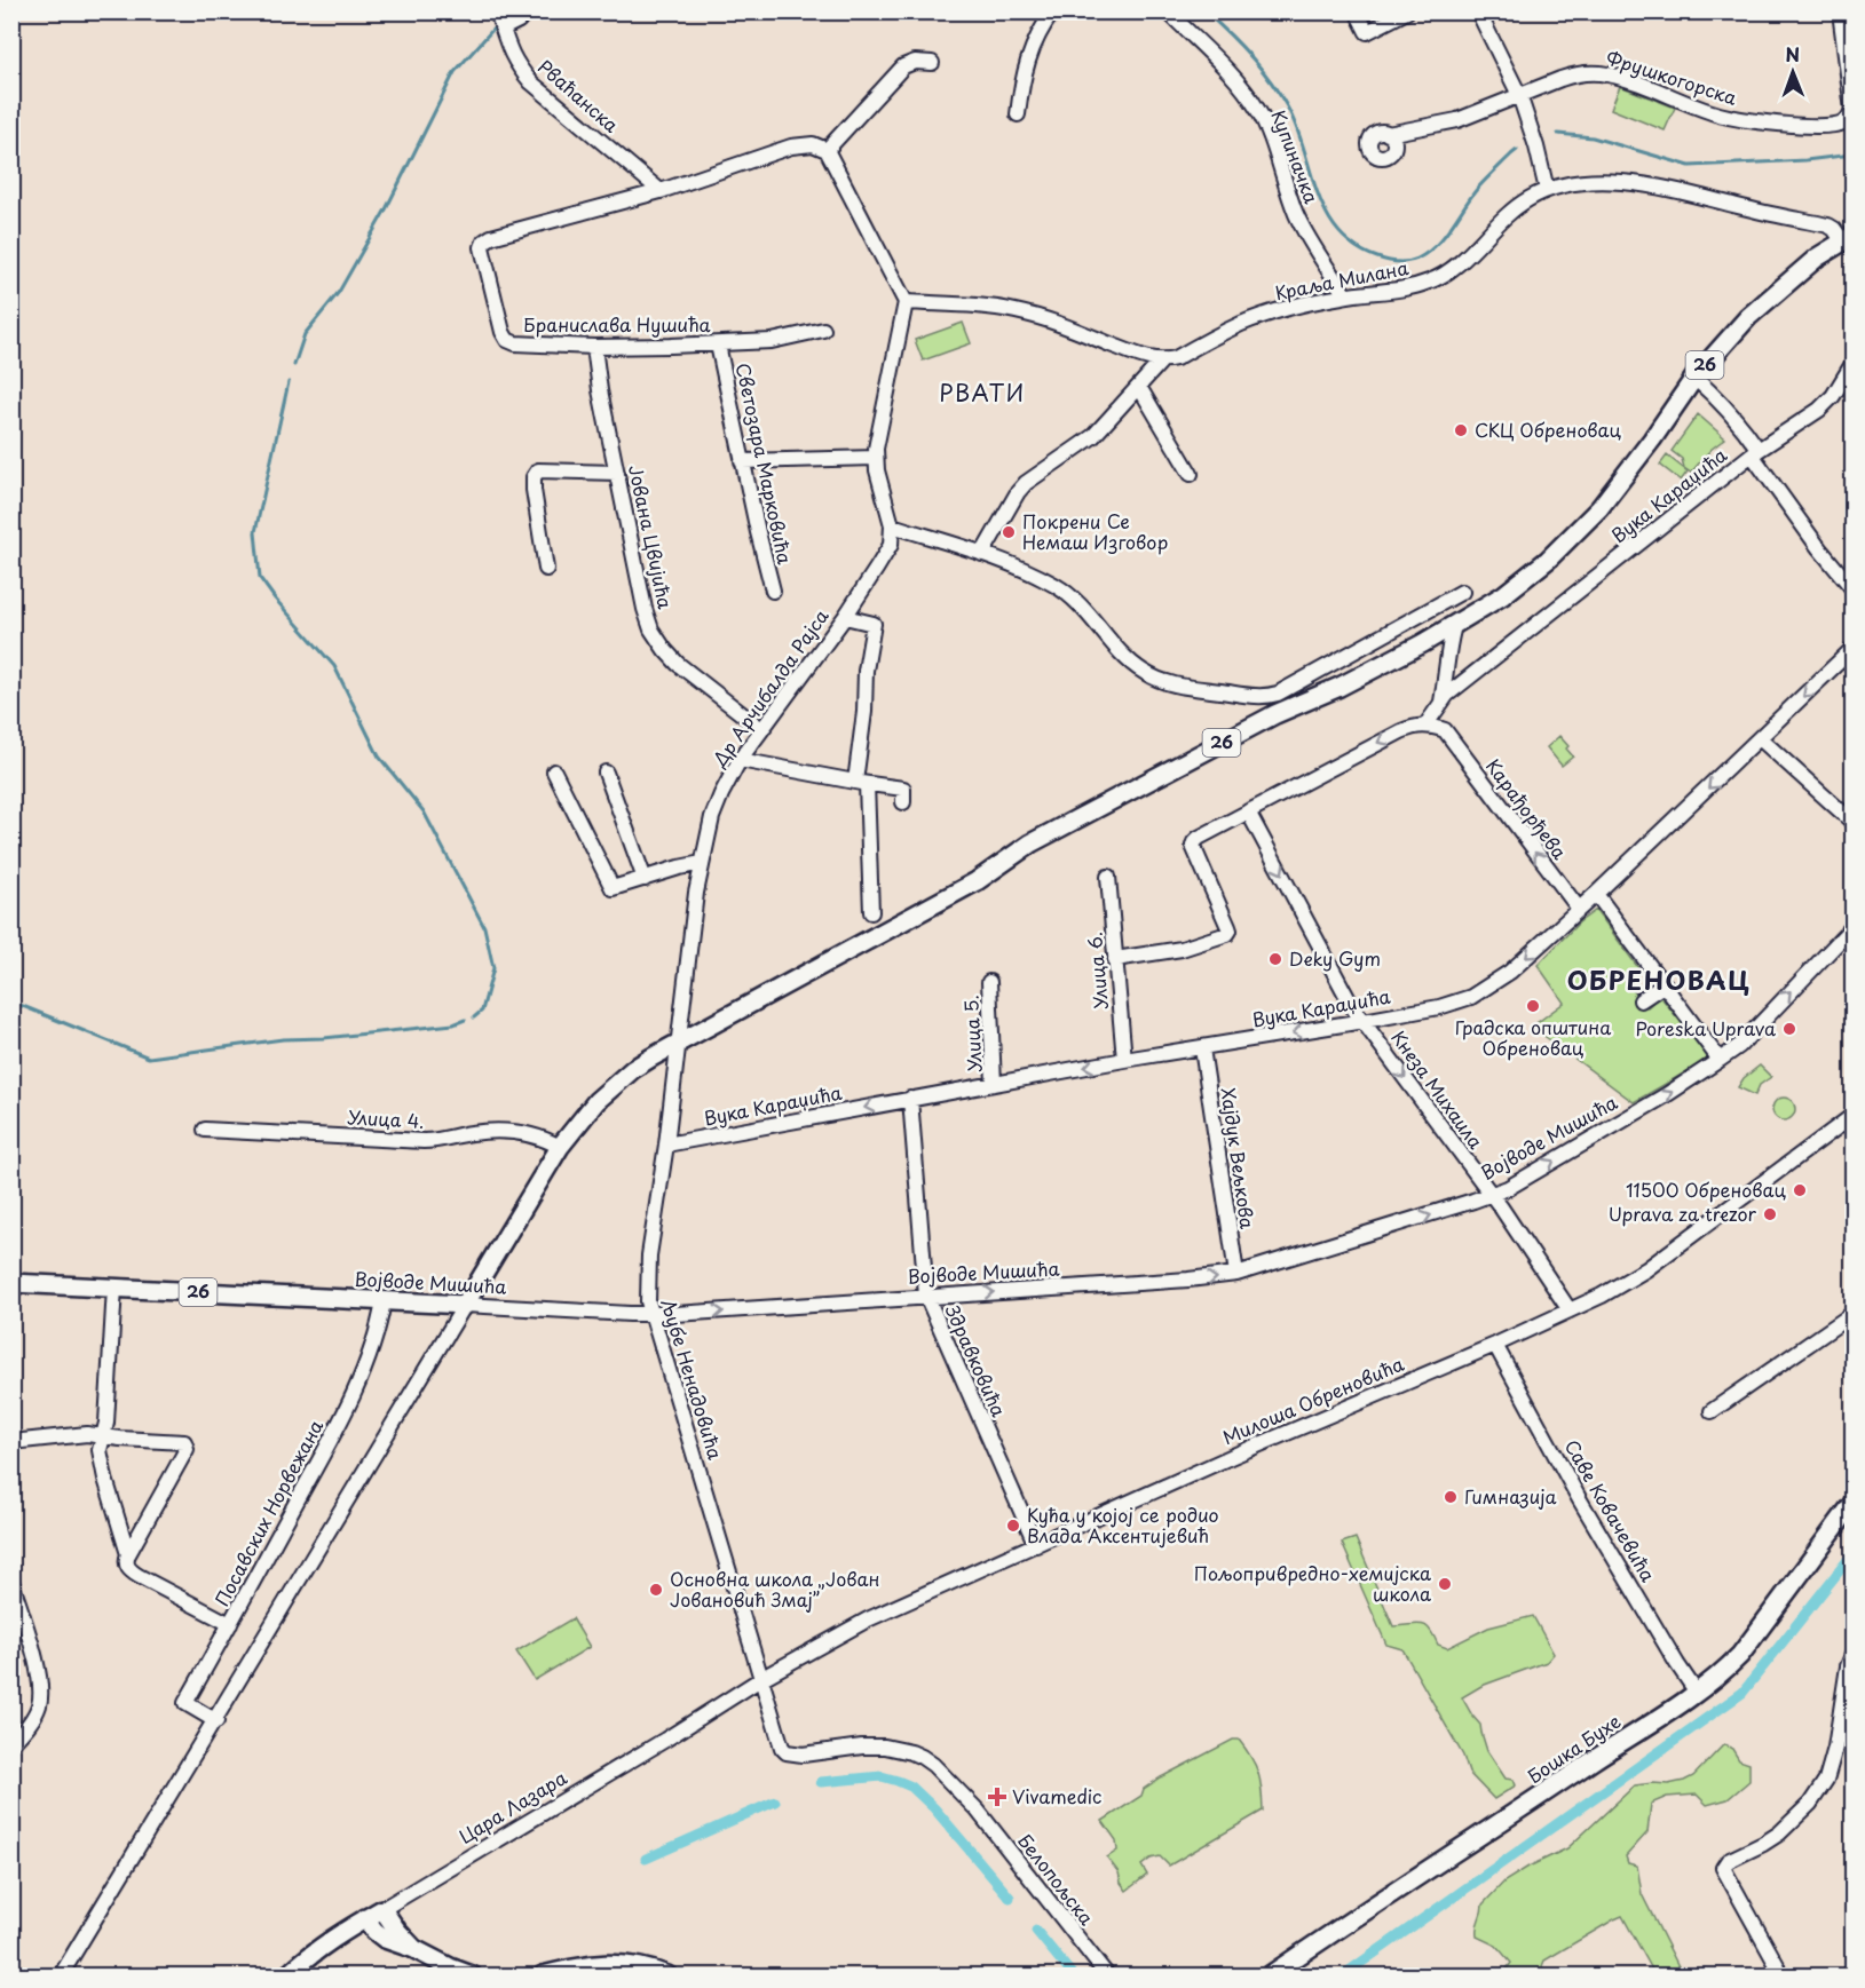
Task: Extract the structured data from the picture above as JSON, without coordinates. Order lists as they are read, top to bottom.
{
  "streets": {
    "main road": [
      "26",
      "Војводе Мишића",
      "Бошка Бухе",
      "Цара Лазара"
    ],
    "street": [
      "Фрушкогорска",
      "Рваћанска",
      "Купиначка",
      "Краља Милана",
      "Бранислава Нушића",
      "Светозара Марковића",
      "Вука Караџића",
      "Јована Цвијића",
      "Др Арчибалда Рајса",
      "Карађорђева",
      "Улица 6.",
      "Улица 5.",
      "Кнеза Михаила",
      "Улица 4.",
      "Хајдук Вељкова",
      "Здравковића",
      "Љубе Ненадовића",
      "Милоша Обреновића",
      "Саве Ковачевића",
      "Посавских Норвежана",
      "Белопољска"
    ]
  },
  "crossings": [
    ["Рваћанска", "Бранислава Нушића"],
    ["Купиначка", "Краља Милана"],
    ["Краља Милана", "26"],
    ["Бранислава Нушића", "Светозара Марковића"],
    ["Бранислава Нушића", "Јована Цвијића"],
    ["26", "Вука Караџића"],
    ["26", "Др Арчибалда Рајса"],
    ["26", "Карађорђева"],
    ["26", "Улица 4."],
    ["26", "Војводе Мишића"],
    ["26", "Љубе Ненадовића"],
    ["Вука Караџића", "Карађорђева"],
    ["Вука Караџића", "Улица 6."],
    ["Вука Караџића", "Улица 5."],
    ["Вука Караџића", "Кнеза Михаила"],
    ["Вука Караџића", "Хајдук Вељкова"],
    ["Вука Караџића", "Здравковића"],
    ["Вука Караџића", "Љубе Ненадовића"],
    ["Јована Цвијића", "Др Арчибалда Рајса"],
    ["Др Арчибалда Рајса", "Љубе Ненадовића"],
    ["Кнеза Михаила", "Војводе Мишића"],
    ["Кнеза Михаила", "Милоша Обреновића"],
    ["Војводе Мишића", "Хајдук Вељкова"],
    ["Војводе Мишића", "Здравковића"],
    ["Војводе Мишића", "Љубе Ненадовића"],
    ["Војводе Мишића", "Посавских Норвежана"],
    ["Здравковића", "Милоша Обреновића"],
    ["Љубе Ненадовића", "Милоша Обреновића"],
    ["Љубе Ненадовића", "Цара Лазара"],
    ["Љубе Ненадовића", "Белопољска"],
    ["Милоша Обреновића", "Саве Ковачевића"],
    ["Милоша Обреновића", "Цара Лазара"],
    ["Милоша Обреновића", "Белопољска"],
    ["Саве Ковачевића", "Бошка Бухе"],
    ["Цара Лазара", "Белопољска"]
  ],
  "one_way": [
    "Вука Караџића",
    "Карађорђева",
    "Кнеза Михаила",
    "Војводе Мишића"
  ],
  "districts": ["РВАТИ", "ОБРЕНОВАЦ"],
  "places": {
    "other": [
      "СКЦ Обреновац",
      "Покрени Се Немаш Изговор",
      "Deky Gym",
      "Градска општина Обреновац",
      "Poreska Uprava",
      "11500 Обреновац",
      "Uprava za trezor",
      "Гимназија",
      "Кућа у којој се родио Влада Аксентијевић",
      "Пољопривредно-хемијска школа",
      "Основна школа „Јован Јовановић Змај”"
    ],
    "health": ["Vivamedic"]
  },
  "north": "top"
}
